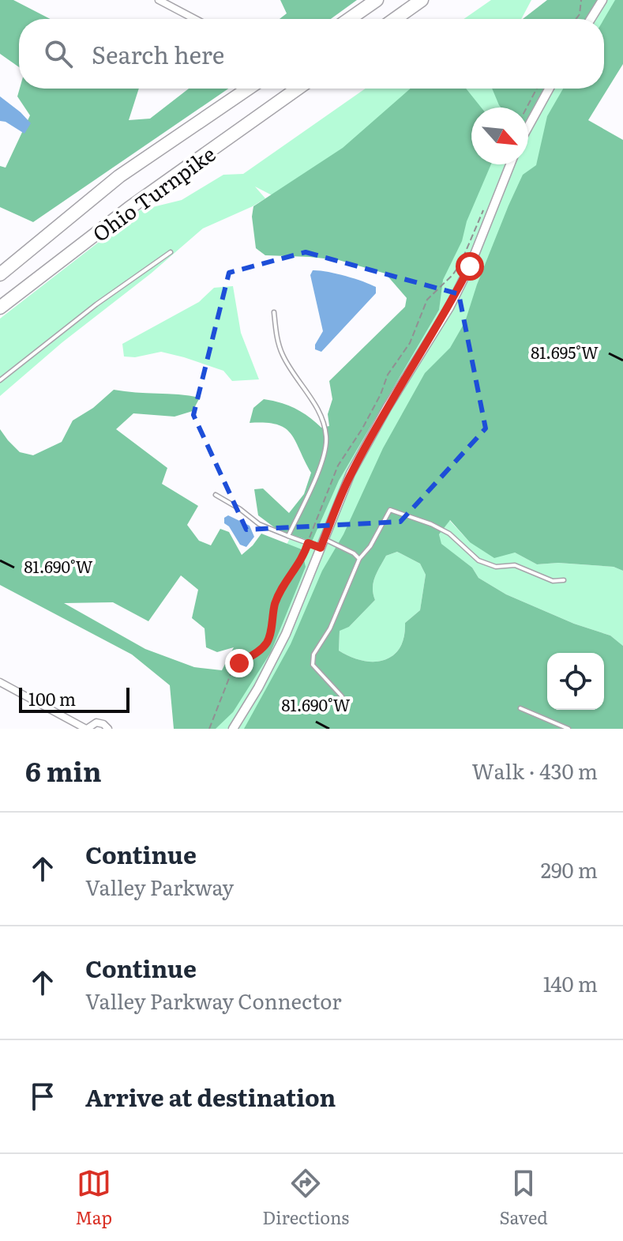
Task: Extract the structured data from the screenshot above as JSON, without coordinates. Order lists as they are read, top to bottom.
{
  "streets": {
    "highway": ["Ohio Turnpike"]
  },
  "scale_bar": "100 m",
  "north": "bottom right",
  "page": {
    "search": "Search here",
    "scale": "100 m",
    "heading": ["6 min", "Walk · 430 m"],
    "list": [
      ["Continue", "Valley Parkway", "290 m"],
      ["Continue", "Valley Parkway Connector", "140 m"],
      "Arrive at destination"
    ],
    "nav": ["Map", "Directions", "Saved"]
  },
  "coordinates": ["81.695°W", "81.690°W"]
}
